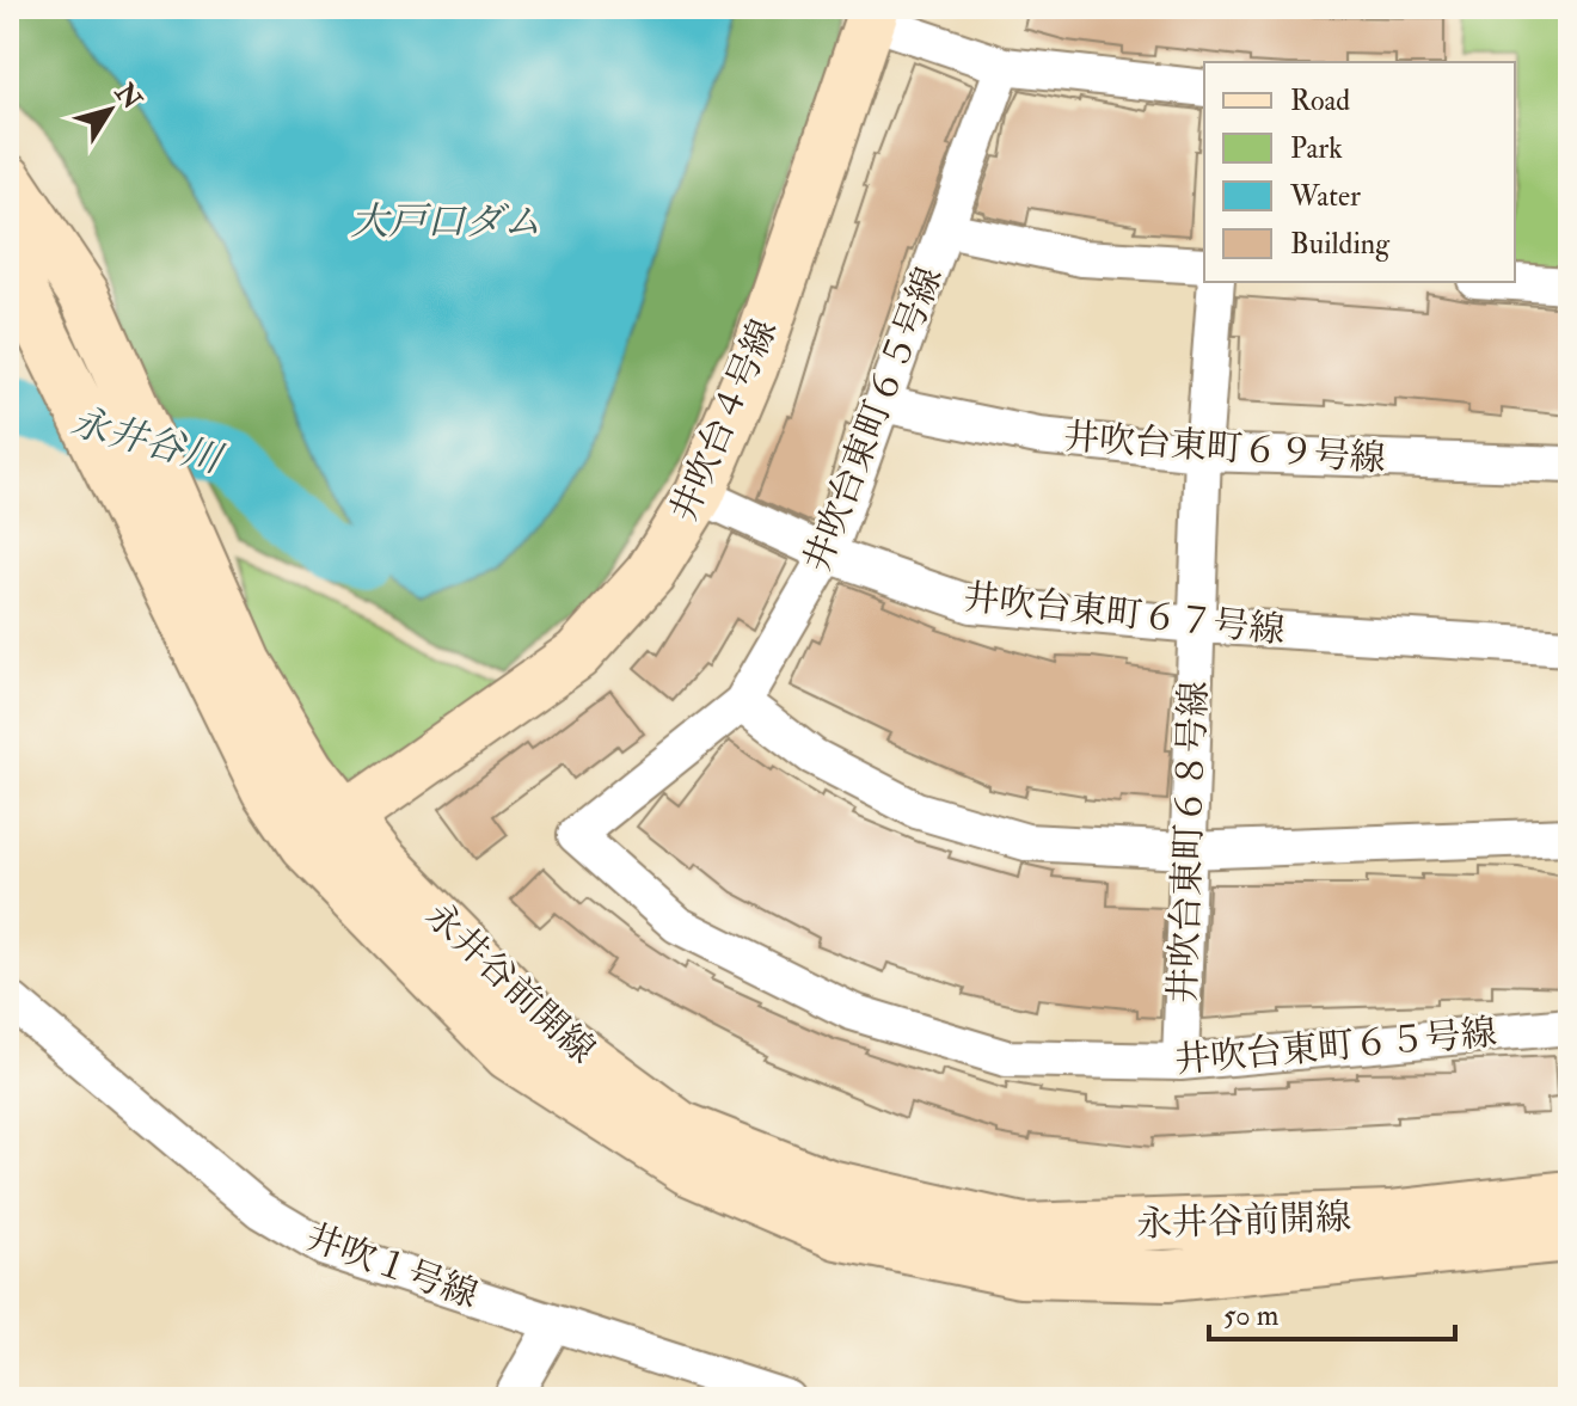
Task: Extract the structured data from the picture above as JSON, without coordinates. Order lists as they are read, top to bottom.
{
  "streets": {
    "street": [
      "井吹台東町６５号線",
      "井吹台４号線",
      "井吹台東町６９号線",
      "井吹台東町６７号線",
      "井吹台東町６８号線",
      "永井谷前開線",
      "井吹１号線"
    ]
  },
  "crossings": [
    ["井吹台東町６５号線", "井吹台東町６９号線"],
    ["井吹台東町６５号線", "井吹台東町６７号線"],
    ["井吹台東町６５号線", "井吹台東町６８号線"],
    ["井吹台４号線", "井吹台東町６７号線"],
    ["井吹台４号線", "永井谷前開線"],
    ["井吹台東町６９号線", "井吹台東町６８号線"],
    ["井吹台東町６７号線", "井吹台東町６８号線"]
  ],
  "water": ["大戸口ダム", "永井谷川"],
  "legend": [
    "Road",
    "Park",
    "Water",
    "Building"
  ],
  "scale_bar": "50 m",
  "north": "top right"
}
